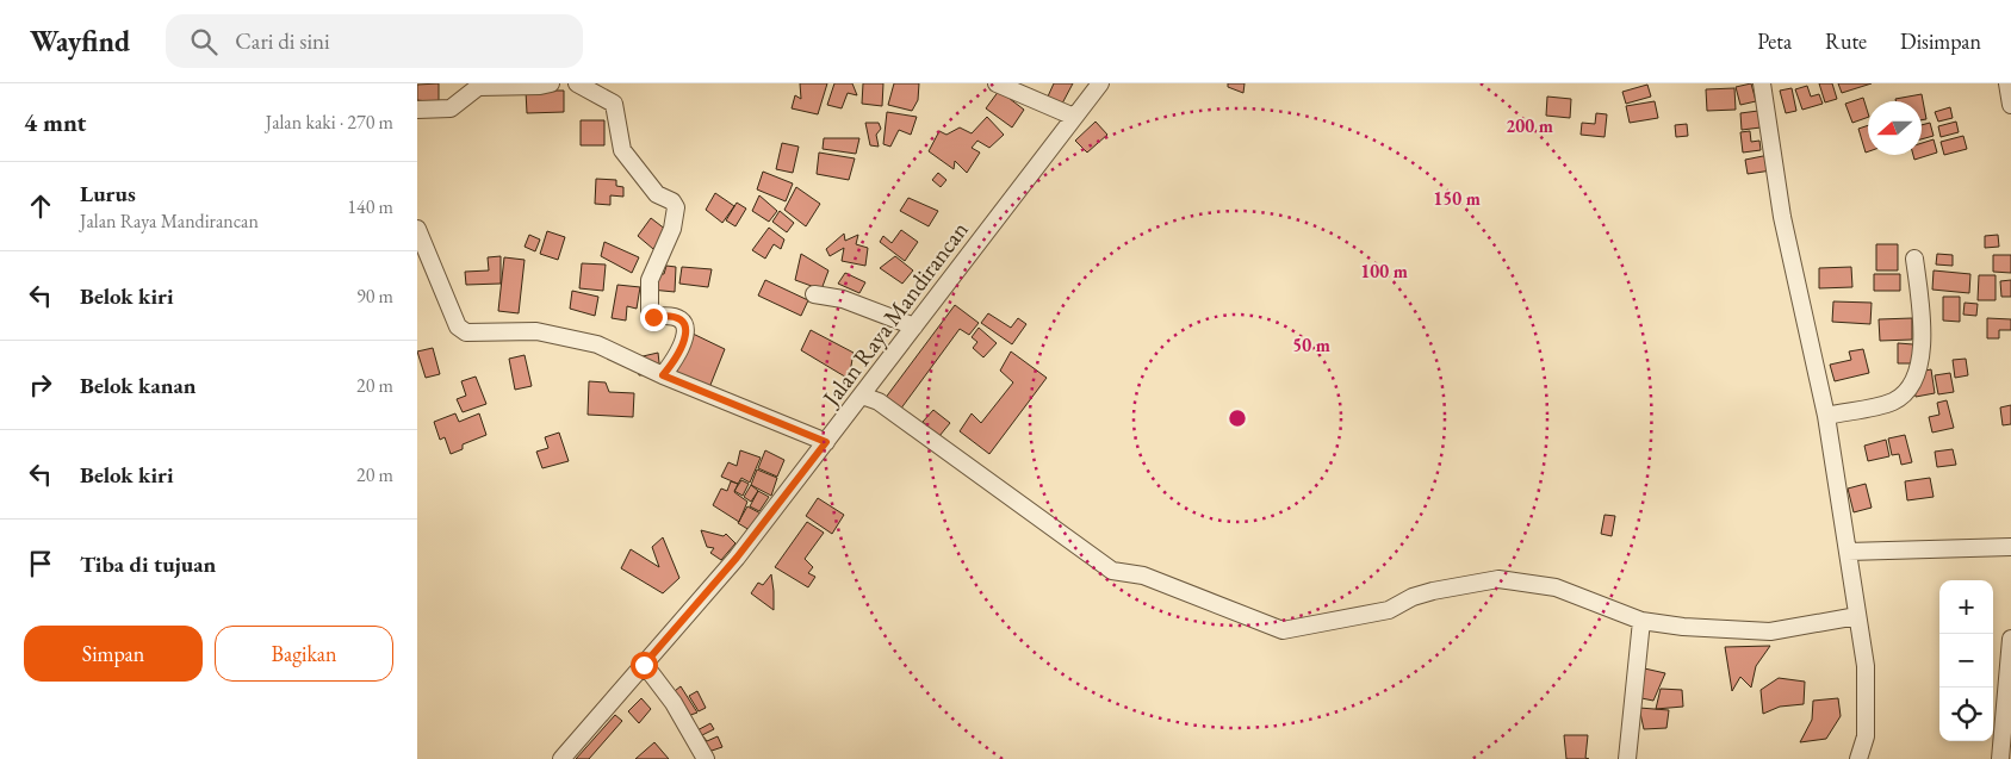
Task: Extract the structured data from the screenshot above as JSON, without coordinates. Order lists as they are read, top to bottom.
{
  "streets": {
    "street": ["Jalan Raya Mandirancan"]
  },
  "north": "left",
  "page": {
    "header": "Wayfind",
    "search": "Cari di sini",
    "nav": ["Peta", "Rute", "Disimpan"],
    "heading": ["4 mnt", "Jalan kaki · 270 m"],
    "list": [
      ["Lurus", "Jalan Raya Mandirancan", "140 m"],
      ["Belok kiri", "90 m"],
      ["Belok kanan", "20 m"],
      ["Belok kiri", "20 m"],
      "Tiba di tujuan"
    ],
    "map_buttons": ["+", "−"],
    "buttons": ["Simpan", "Bagikan"]
  },
  "rings": [
    "200 m",
    "150 m",
    "100 m",
    "50 m"
  ]
}
